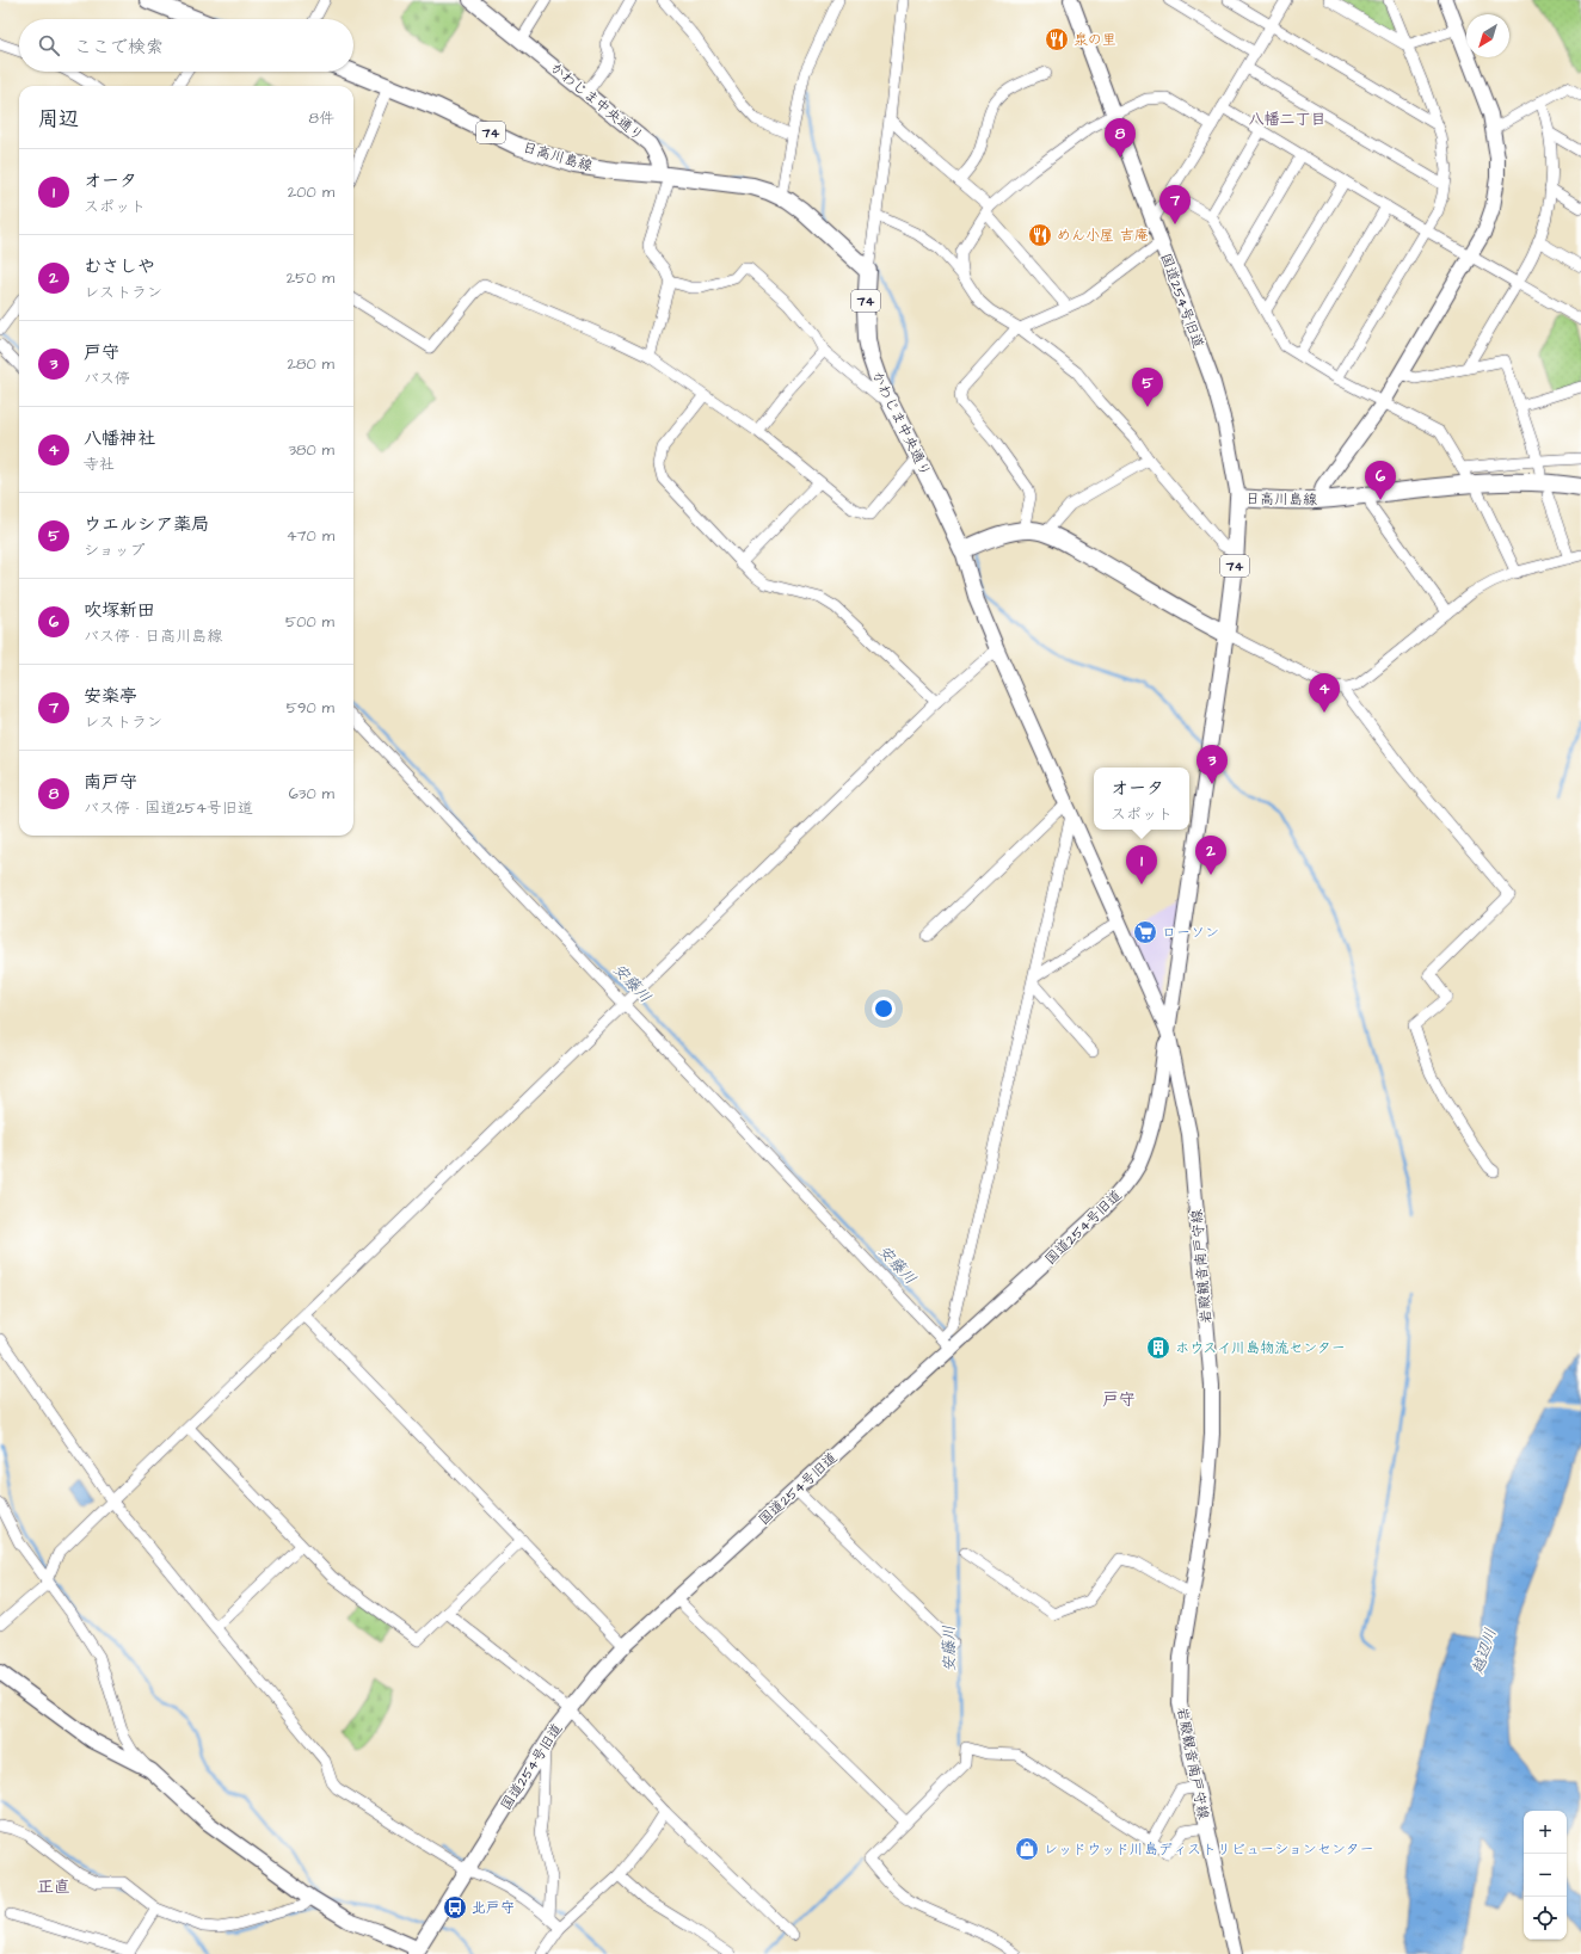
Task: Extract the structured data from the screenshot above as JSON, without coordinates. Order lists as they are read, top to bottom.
{
  "streets": {
    "main road": ["かわじま中央通り", "74", "日高川島線"],
    "street": ["国道254号旧道", "岩殿観音南戸守線"]
  },
  "crossings": [
    ["かわじま中央通り", "74"],
    ["かわじま中央通り", "日高川島線"],
    ["かわじま中央通り", "国道254号旧道"],
    ["かわじま中央通り", "岩殿観音南戸守線"],
    ["74", "日高川島線"],
    ["日高川島線", "国道254号旧道"],
    ["日高川島線", "岩殿観音南戸守線"],
    ["国道254号旧道", "岩殿観音南戸守線"]
  ],
  "districts": ["八幡二丁目", "戸守", "正直"],
  "water": ["安藤川", "越辺川"],
  "places": {
    "restaurant": ["泉の里", "めん小屋 吉庵"],
    "supermarket": ["ローソン"],
    "building": ["ホウスイ川島物流センター"],
    "shop": ["レッドウッド川島ディストリビューションセンター"],
    "bus stop": ["北戸守"]
  },
  "north": "bottom left",
  "page": {
    "search": "ここで検索",
    "heading": ["周辺", "8件"],
    "pins": [
      "8",
      "7",
      "5",
      "6",
      "4",
      "3",
      "2",
      "1"
    ],
    "list": [
      {
        "mark": "1",
        "name": "オータ",
        "note": "スポット",
        "value": "200 m"
      },
      {
        "mark": "2",
        "name": "むさしや",
        "note": "レストラン",
        "value": "250 m"
      },
      {
        "mark": "3",
        "name": "戸守",
        "note": "バス停",
        "value": "280 m"
      },
      {
        "mark": "4",
        "name": "八幡神社",
        "note": "寺社",
        "value": "380 m"
      },
      {
        "mark": "5",
        "name": "ウエルシア薬局",
        "note": "ショップ",
        "value": "470 m"
      },
      {
        "mark": "6",
        "name": "吹塚新田",
        "note": "バス停 · 日高川島線",
        "value": "500 m"
      },
      {
        "mark": "7",
        "name": "安楽亭",
        "note": "レストラン",
        "value": "590 m"
      },
      {
        "mark": "8",
        "name": "南戸守",
        "note": "バス停 · 国道254号旧道",
        "value": "630 m"
      }
    ],
    "popup": ["オータ", "スポット"],
    "map_buttons": ["+", "−"]
  }
}
